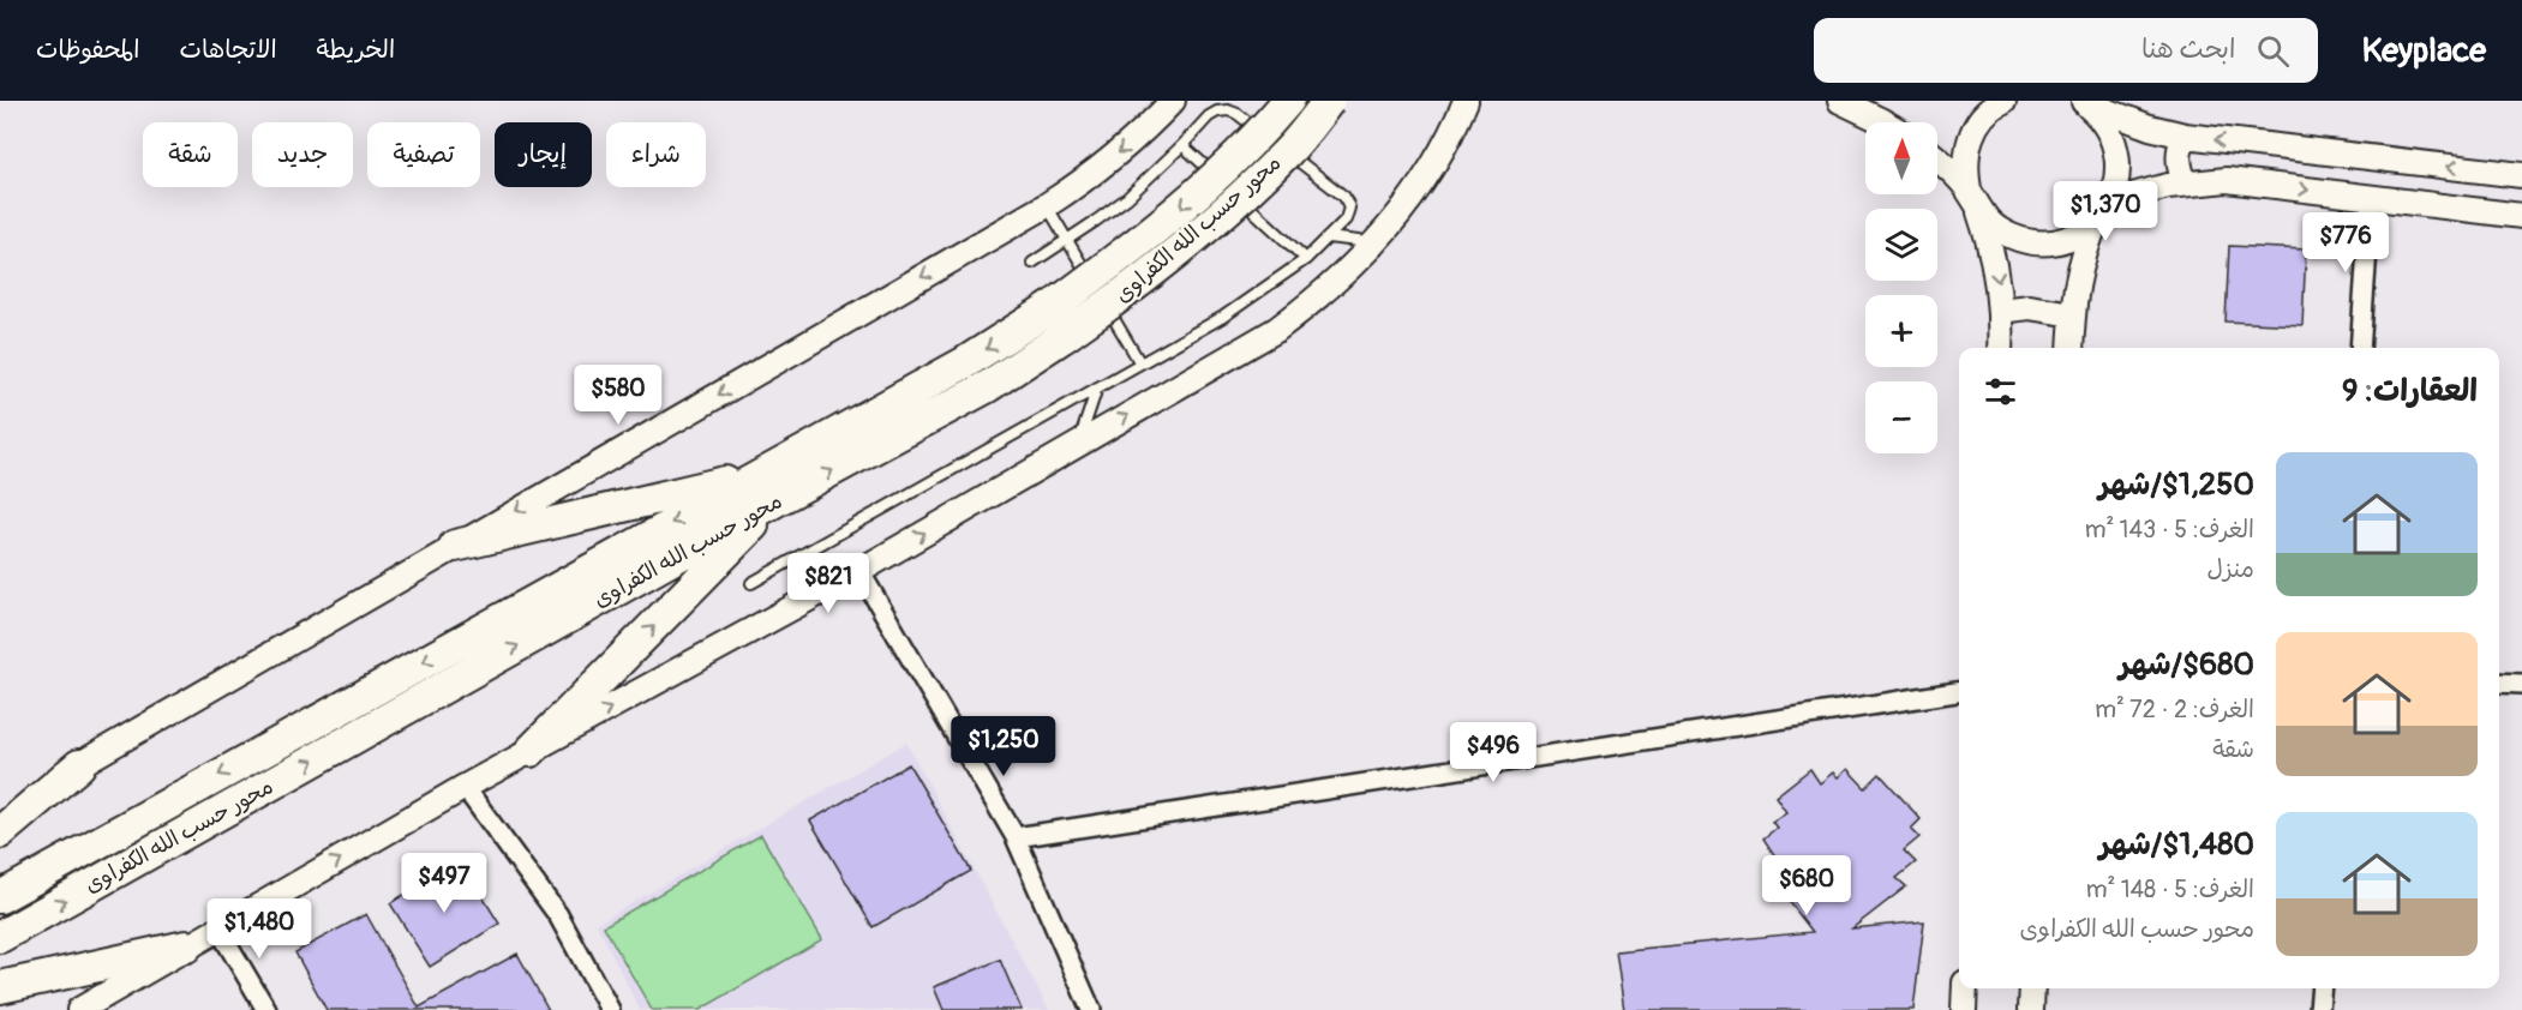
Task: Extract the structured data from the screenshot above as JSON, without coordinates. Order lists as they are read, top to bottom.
{
  "streets": {
    "main road": ["محور حسب الله الكفراوى"]
  },
  "north": "top",
  "page": {
    "header": "Keyplace",
    "search": "ابحث هنا",
    "nav": ["الخريطة", "الاتجاهات", "المحفوظات"],
    "map_buttons": ["+", "−"],
    "chip": [
      "شراء",
      "إيجار",
      "تصفية",
      "جديد",
      "شقة"
    ],
    "price": [
      "$1,370",
      "$776",
      "$580",
      "$821",
      "$1,250",
      "$496",
      "$497",
      "$680",
      "$1,480"
    ],
    "heading": "العقارات: 9",
    "list": [
      {
        "name": "$1,250/شهر",
        "note": "الغرف: 5 · 143 m² · منزل"
      },
      {
        "name": "$680/شهر",
        "note": "الغرف: 2 · 72 m² · شقة"
      },
      {
        "name": "$1,480/شهر",
        "note": "الغرف: 5 · 148 m² · محور حسب الله الكفراوى"
      }
    ]
  }
}
